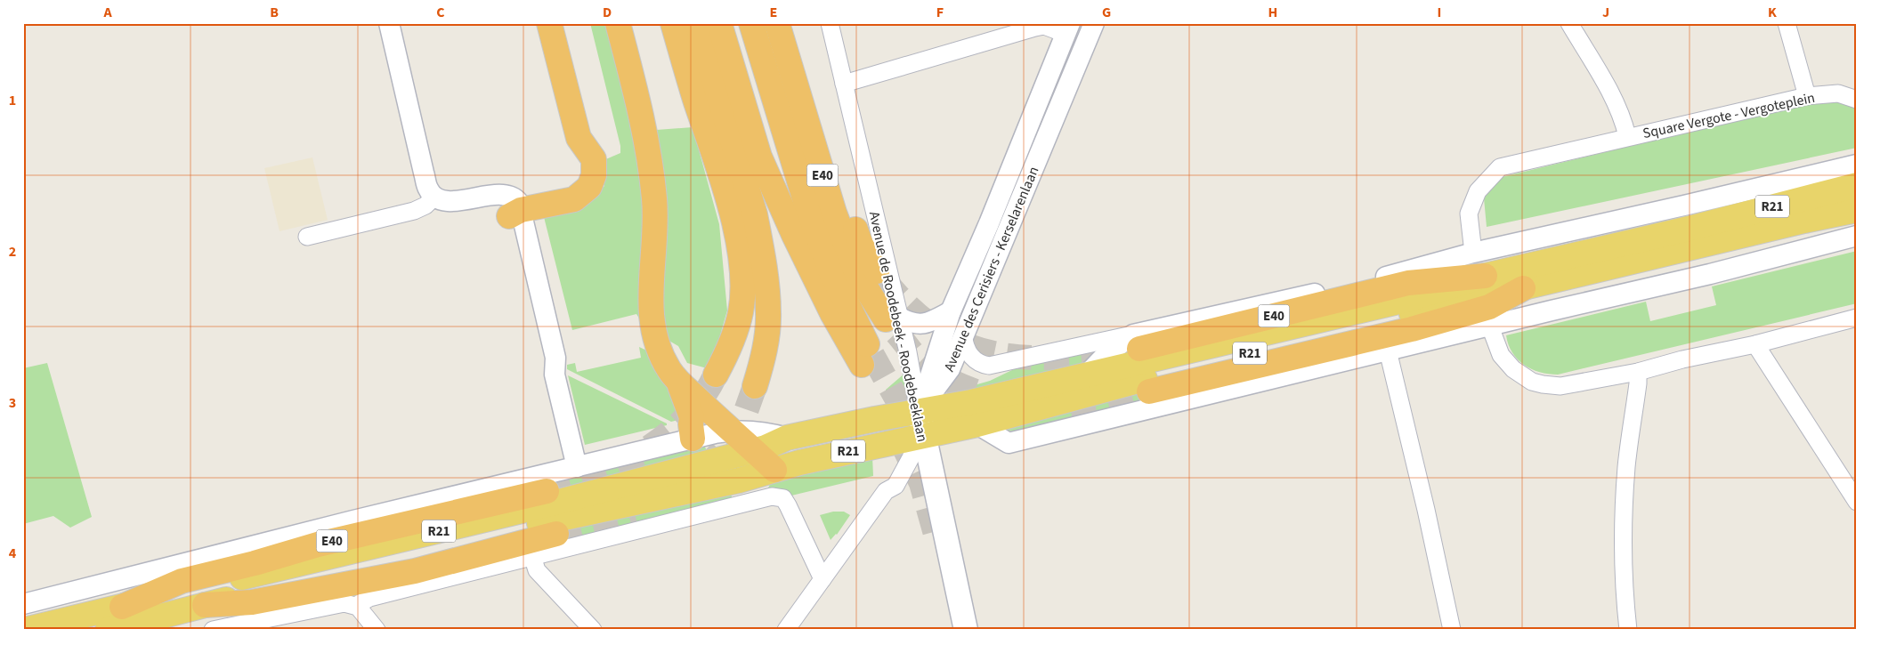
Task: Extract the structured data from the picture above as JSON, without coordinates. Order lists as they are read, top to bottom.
{
  "streets": {
    "highway": ["E40"],
    "main road": ["R21", "Avenue de Roodebeek - Roodebeeklaan"],
    "street": ["Square Vergote - Vergoteplein", "Avenue des Cerisiers - Kerselarenlaan"]
  },
  "crossings": [
    ["E40", "R21"],
    ["E40", "Avenue de Roodebeek - Roodebeeklaan"],
    ["R21", "Avenue des Cerisiers - Kerselarenlaan"],
    ["R21", "Avenue de Roodebeek - Roodebeeklaan"],
    ["Avenue des Cerisiers - Kerselarenlaan", "Avenue de Roodebeek - Roodebeeklaan"]
  ],
  "grid": {
    "columns": [
      "A",
      "B",
      "C",
      "D",
      "E",
      "F",
      "G",
      "H",
      "I",
      "J",
      "K"
    ],
    "rows": [
      "1",
      "2",
      "3",
      "4"
    ]
  }
}
